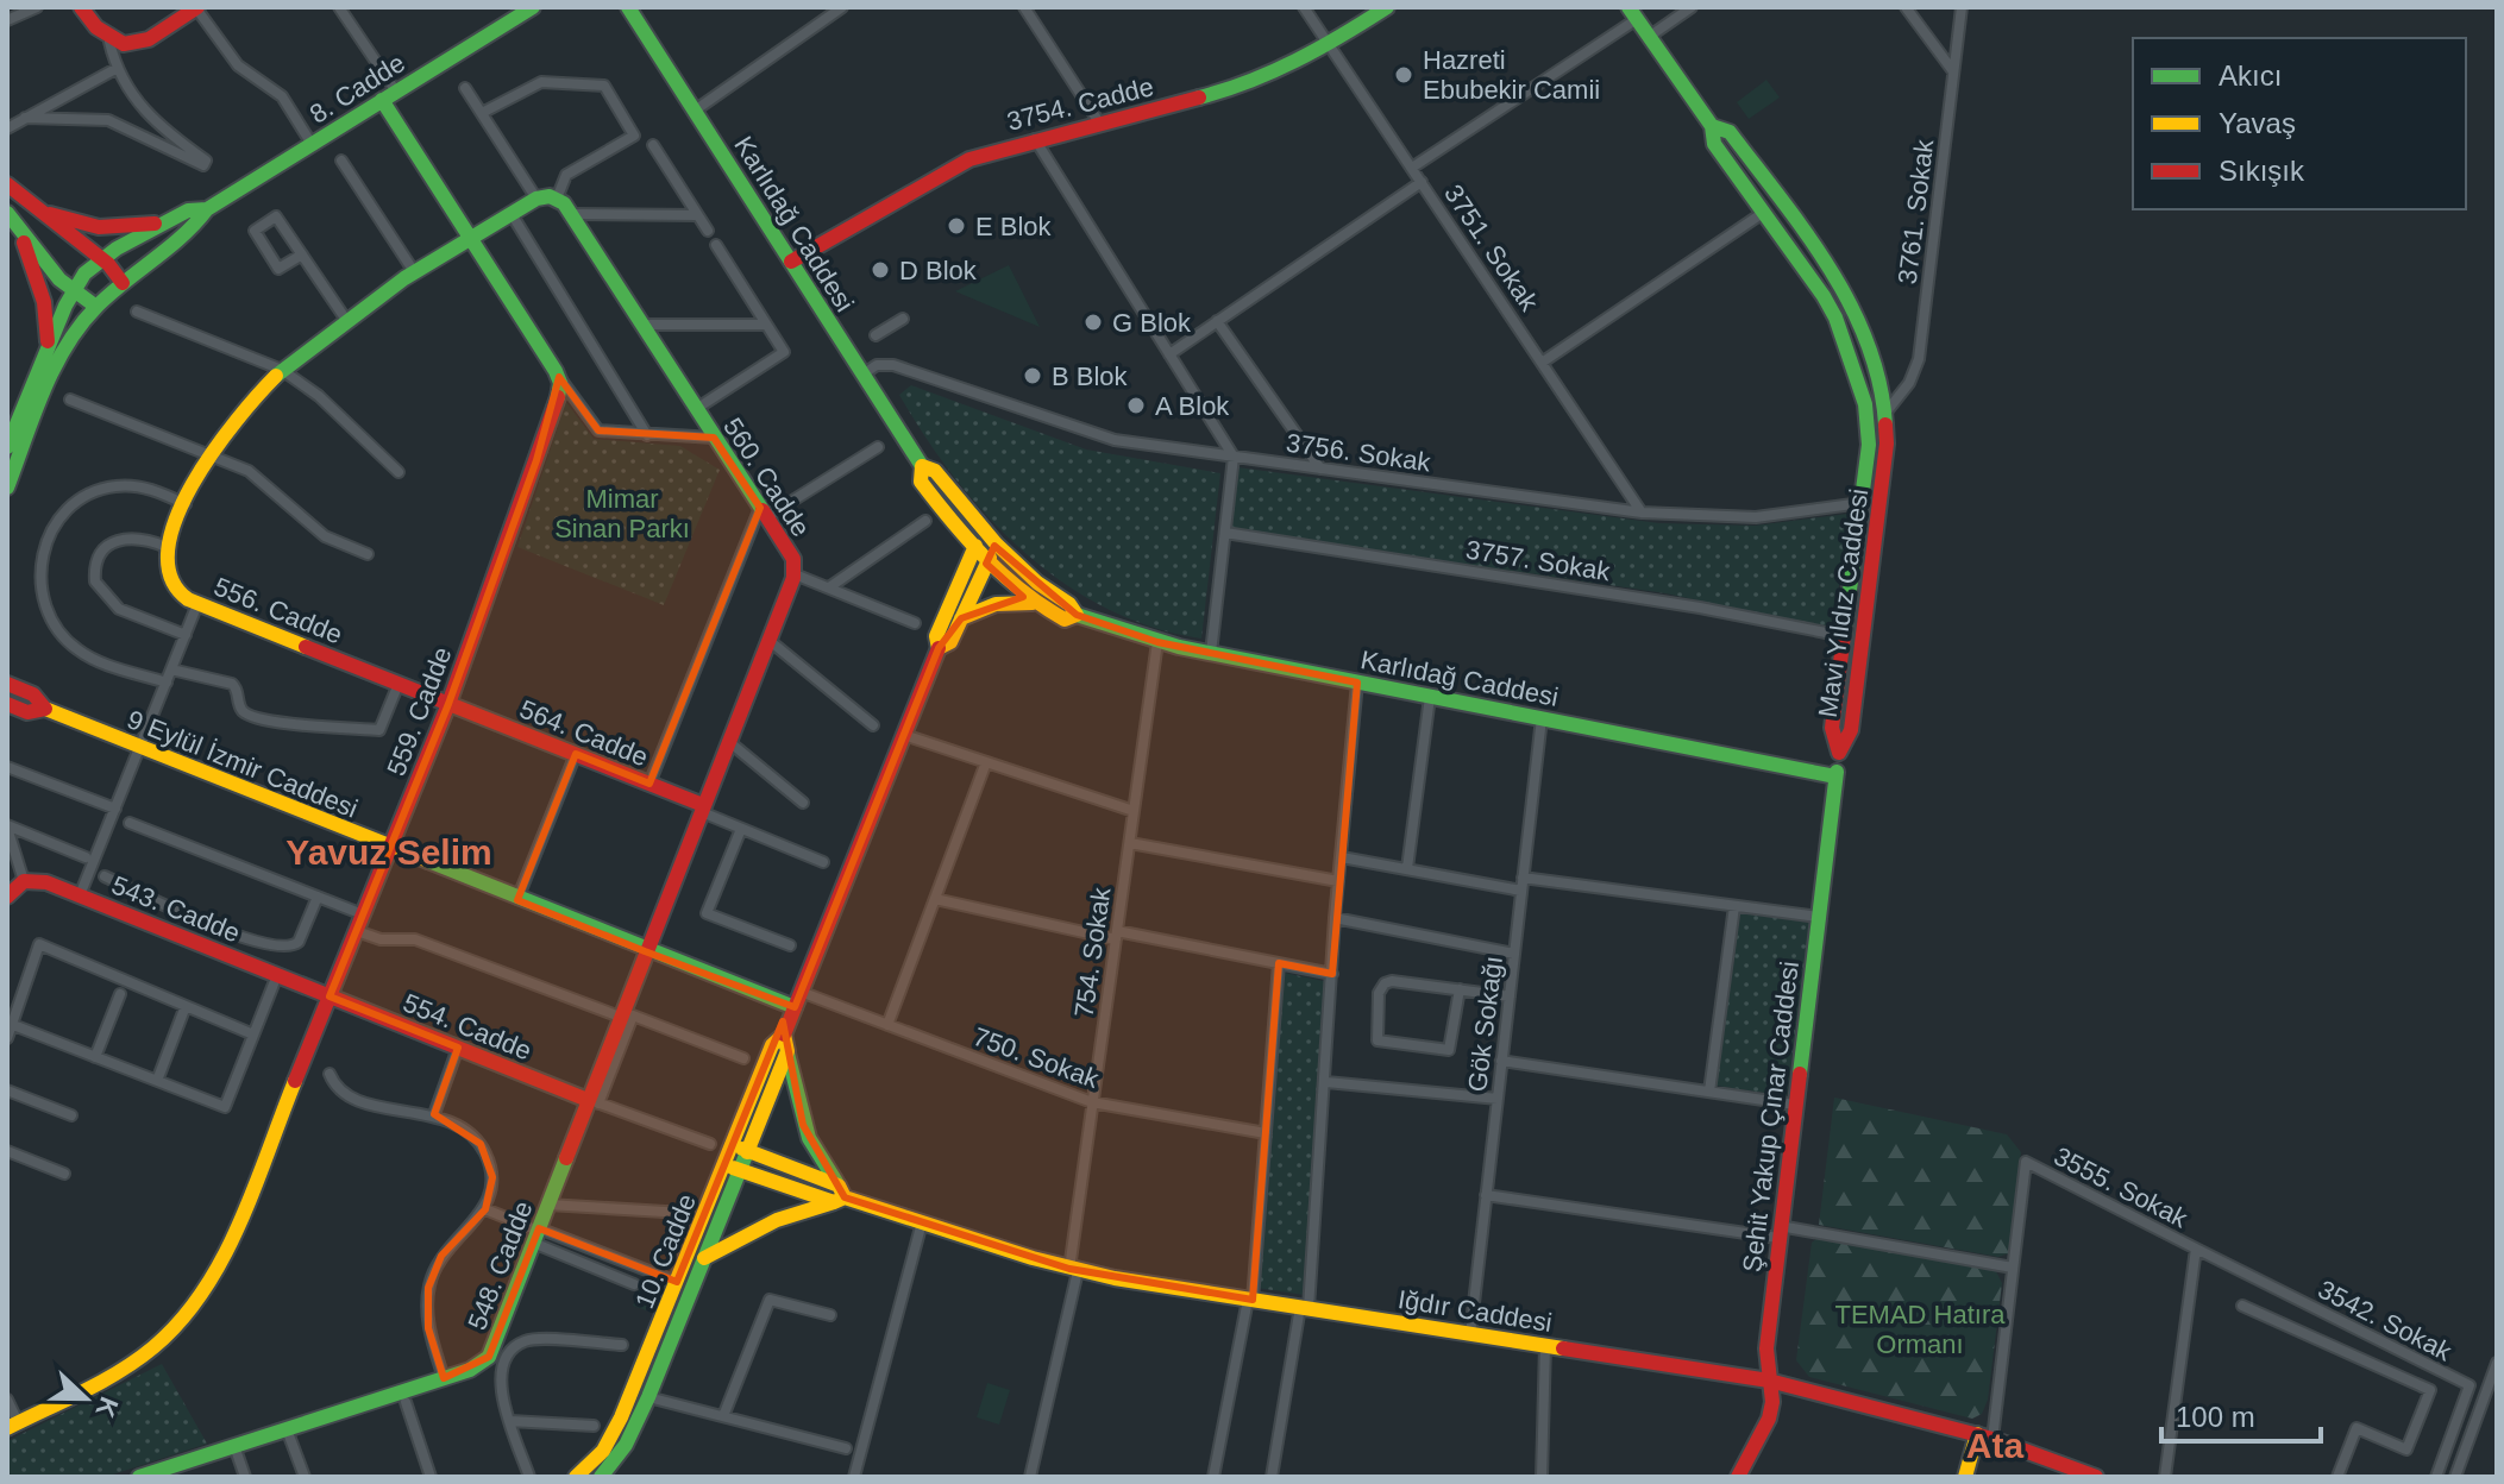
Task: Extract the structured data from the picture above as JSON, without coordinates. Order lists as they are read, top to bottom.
{
  "streets": {
    "main road": [
      "8. Cadde",
      "3754. Cadde",
      "Karlıdağ Caddesi",
      "560. Cadde",
      "Mavi Yıldız Caddesi",
      "556. Cadde",
      "559. Cadde",
      "564. Cadde",
      "9 Eylül İzmir Caddesi",
      "543. Cadde",
      "554. Cadde",
      "Şehit Yakup Çınar Caddesi",
      "10. Cadde",
      "548. Cadde",
      "Iğdır Caddesi"
    ],
    "street": [
      "3761. Sokak",
      "3751. Sokak",
      "3756. Sokak",
      "3757. Sokak",
      "754. Sokak",
      "Gök Sokağı",
      "750. Sokak",
      "3555. Sokak",
      "3542. Sokak"
    ]
  },
  "crossings": [
    ["3754. Cadde", "Karlıdağ Caddesi"],
    ["3754. Cadde", "3751. Sokak"],
    ["3761. Sokak", "Mavi Yıldız Caddesi"],
    ["Karlıdağ Caddesi", "3756. Sokak"],
    ["Karlıdağ Caddesi", "754. Sokak"],
    ["Karlıdağ Caddesi", "Gök Sokağı"],
    ["Karlıdağ Caddesi", "Şehit Yakup Çınar Caddesi"],
    ["Karlıdağ Caddesi", "10. Cadde"],
    ["3751. Sokak", "3756. Sokak"],
    ["3756. Sokak", "Mavi Yıldız Caddesi"],
    ["560. Cadde", "564. Cadde"],
    ["560. Cadde", "9 Eylül İzmir Caddesi"],
    ["560. Cadde", "548. Cadde"],
    ["3757. Sokak", "Mavi Yıldız Caddesi"],
    ["Mavi Yıldız Caddesi", "Şehit Yakup Çınar Caddesi"],
    ["556. Cadde", "559. Cadde"],
    ["556. Cadde", "564. Cadde"],
    ["559. Cadde", "564. Cadde"],
    ["559. Cadde", "9 Eylül İzmir Caddesi"],
    ["559. Cadde", "543. Cadde"],
    ["559. Cadde", "554. Cadde"],
    ["9 Eylül İzmir Caddesi", "10. Cadde"],
    ["9 Eylül İzmir Caddesi", "548. Cadde"],
    ["543. Cadde", "554. Cadde"],
    ["754. Sokak", "750. Sokak"],
    ["754. Sokak", "Iğdır Caddesi"],
    ["Gök Sokağı", "Iğdır Caddesi"],
    ["554. Cadde", "548. Cadde"],
    ["750. Sokak", "10. Cadde"],
    ["Şehit Yakup Çınar Caddesi", "Iğdır Caddesi"],
    ["3555. Sokak", "3542. Sokak"],
    ["10. Cadde", "Iğdır Caddesi"]
  ],
  "districts": ["Yavuz Selim", "Ata"],
  "parks": ["Mimar Sinan Parkı", "TEMAD Hatıra Ormanı"],
  "places": [
    "Hazreti Ebubekir Camii",
    "E Blok",
    "D Blok",
    "G Blok",
    "B Blok",
    "A Blok"
  ],
  "legend": ["Akıcı", "Yavaş", "Sıkışık"],
  "scale_bar": "100 m",
  "north": "right"
}
